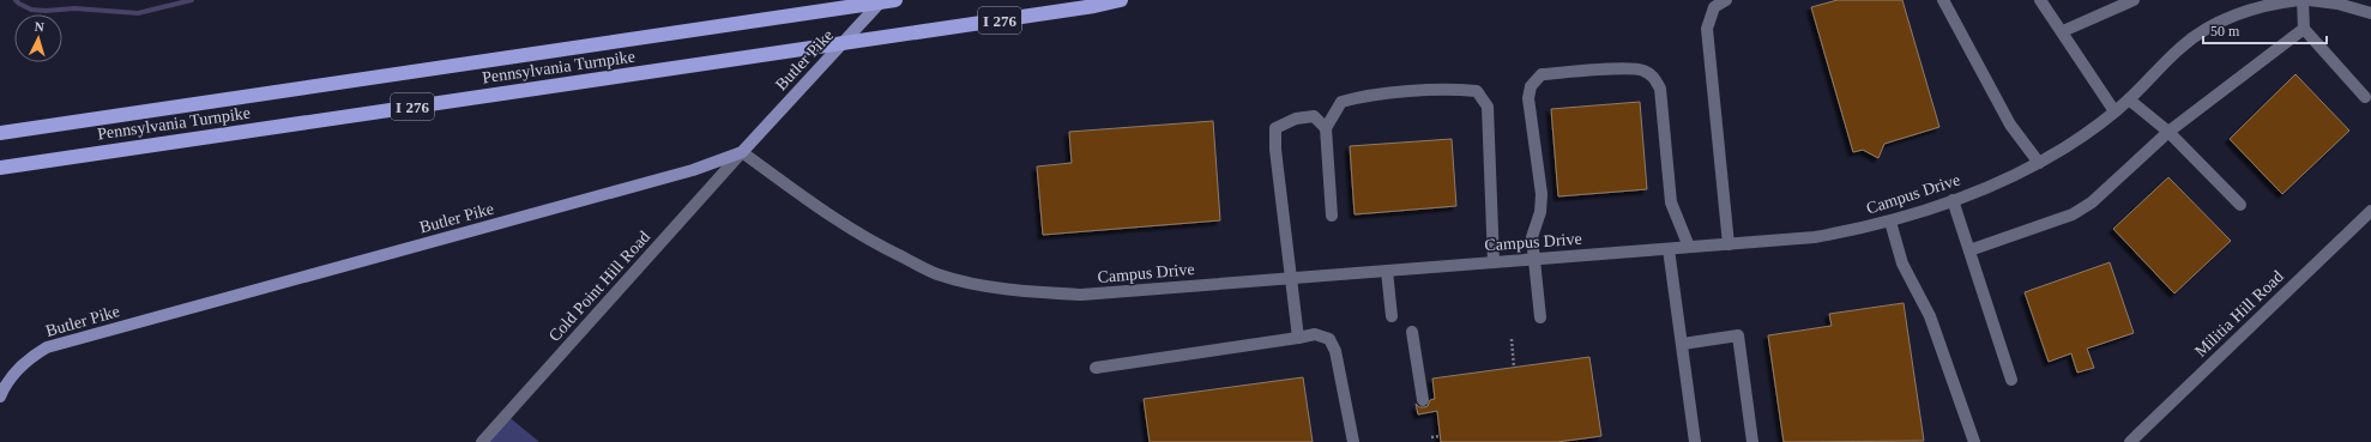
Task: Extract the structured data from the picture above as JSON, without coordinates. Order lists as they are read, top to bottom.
{
  "streets": {
    "highway": ["I 276", "Pennsylvania Turnpike"],
    "main road": ["Butler Pike"],
    "street": ["Campus Drive", "Cold Point Hill Road", "Militia Hill Road"]
  },
  "crossings": [
    ["Butler Pike", "Campus Drive"],
    ["Butler Pike", "Cold Point Hill Road"],
    ["Campus Drive", "Cold Point Hill Road"]
  ],
  "scale_bar": "50 m",
  "north": "top"
}
